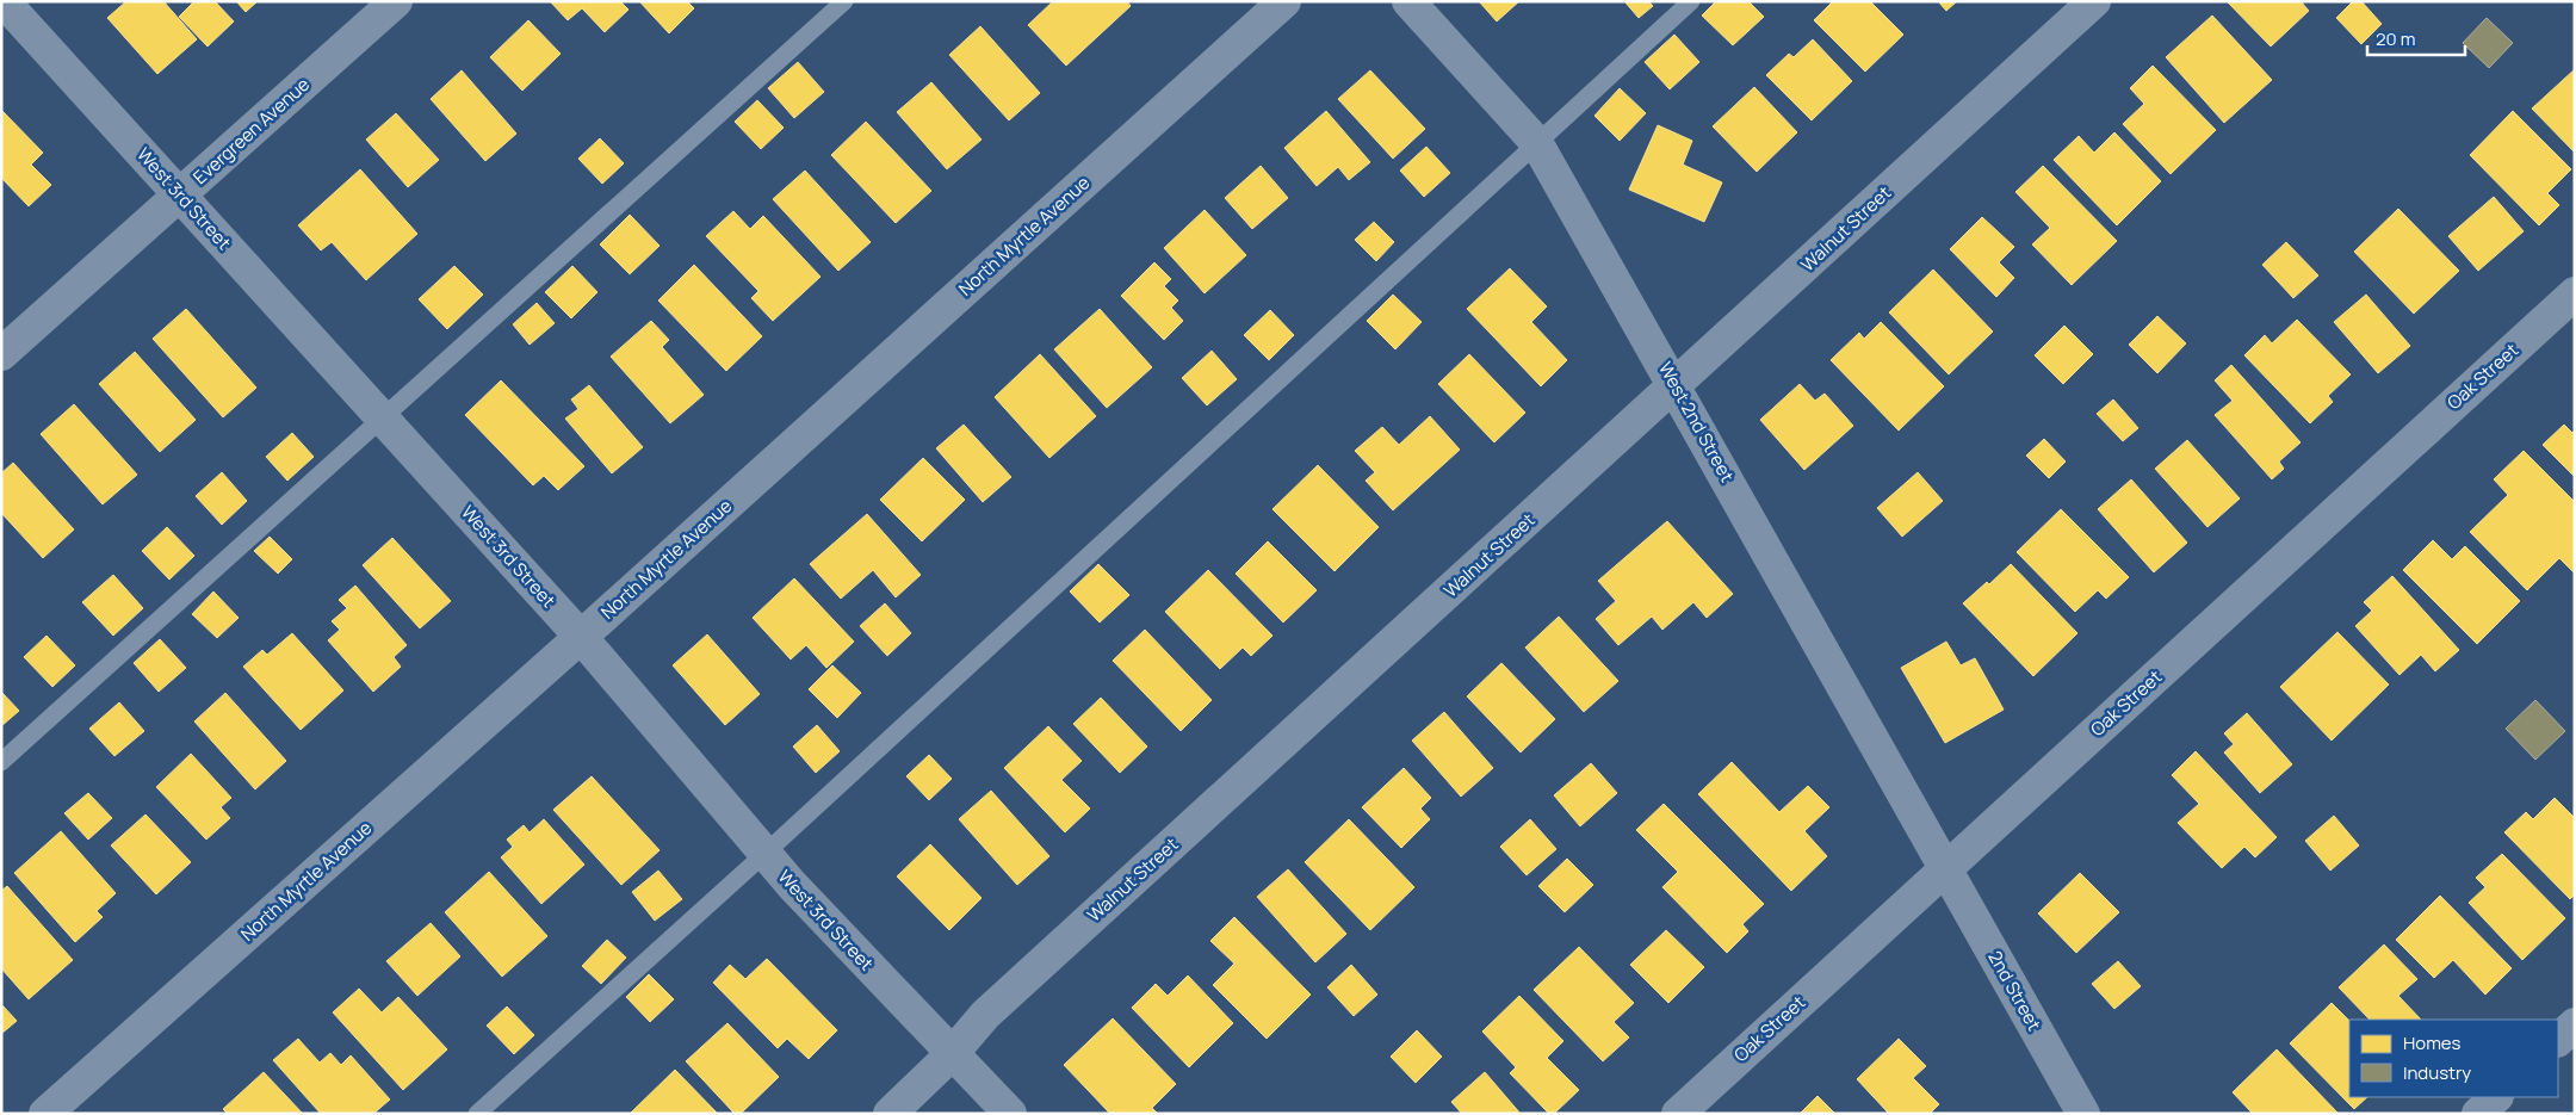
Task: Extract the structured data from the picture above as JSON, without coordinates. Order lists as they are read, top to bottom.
{
  "streets": {
    "street": [
      "Evergreen Avenue",
      "West 3rd Street",
      "Walnut Street",
      "North Myrtle Avenue",
      "Oak Street",
      "West 2nd Street",
      "2nd Street"
    ]
  },
  "crossings": [
    ["Evergreen Avenue", "West 3rd Street"],
    ["West 3rd Street", "Walnut Street"],
    ["West 3rd Street", "North Myrtle Avenue"],
    ["Walnut Street", "West 2nd Street"],
    ["Oak Street", "West 2nd Street"],
    ["Oak Street", "2nd Street"],
    ["West 2nd Street", "2nd Street"]
  ],
  "legend": ["Homes", "Industry"],
  "scale_bar": "20 m"
}
